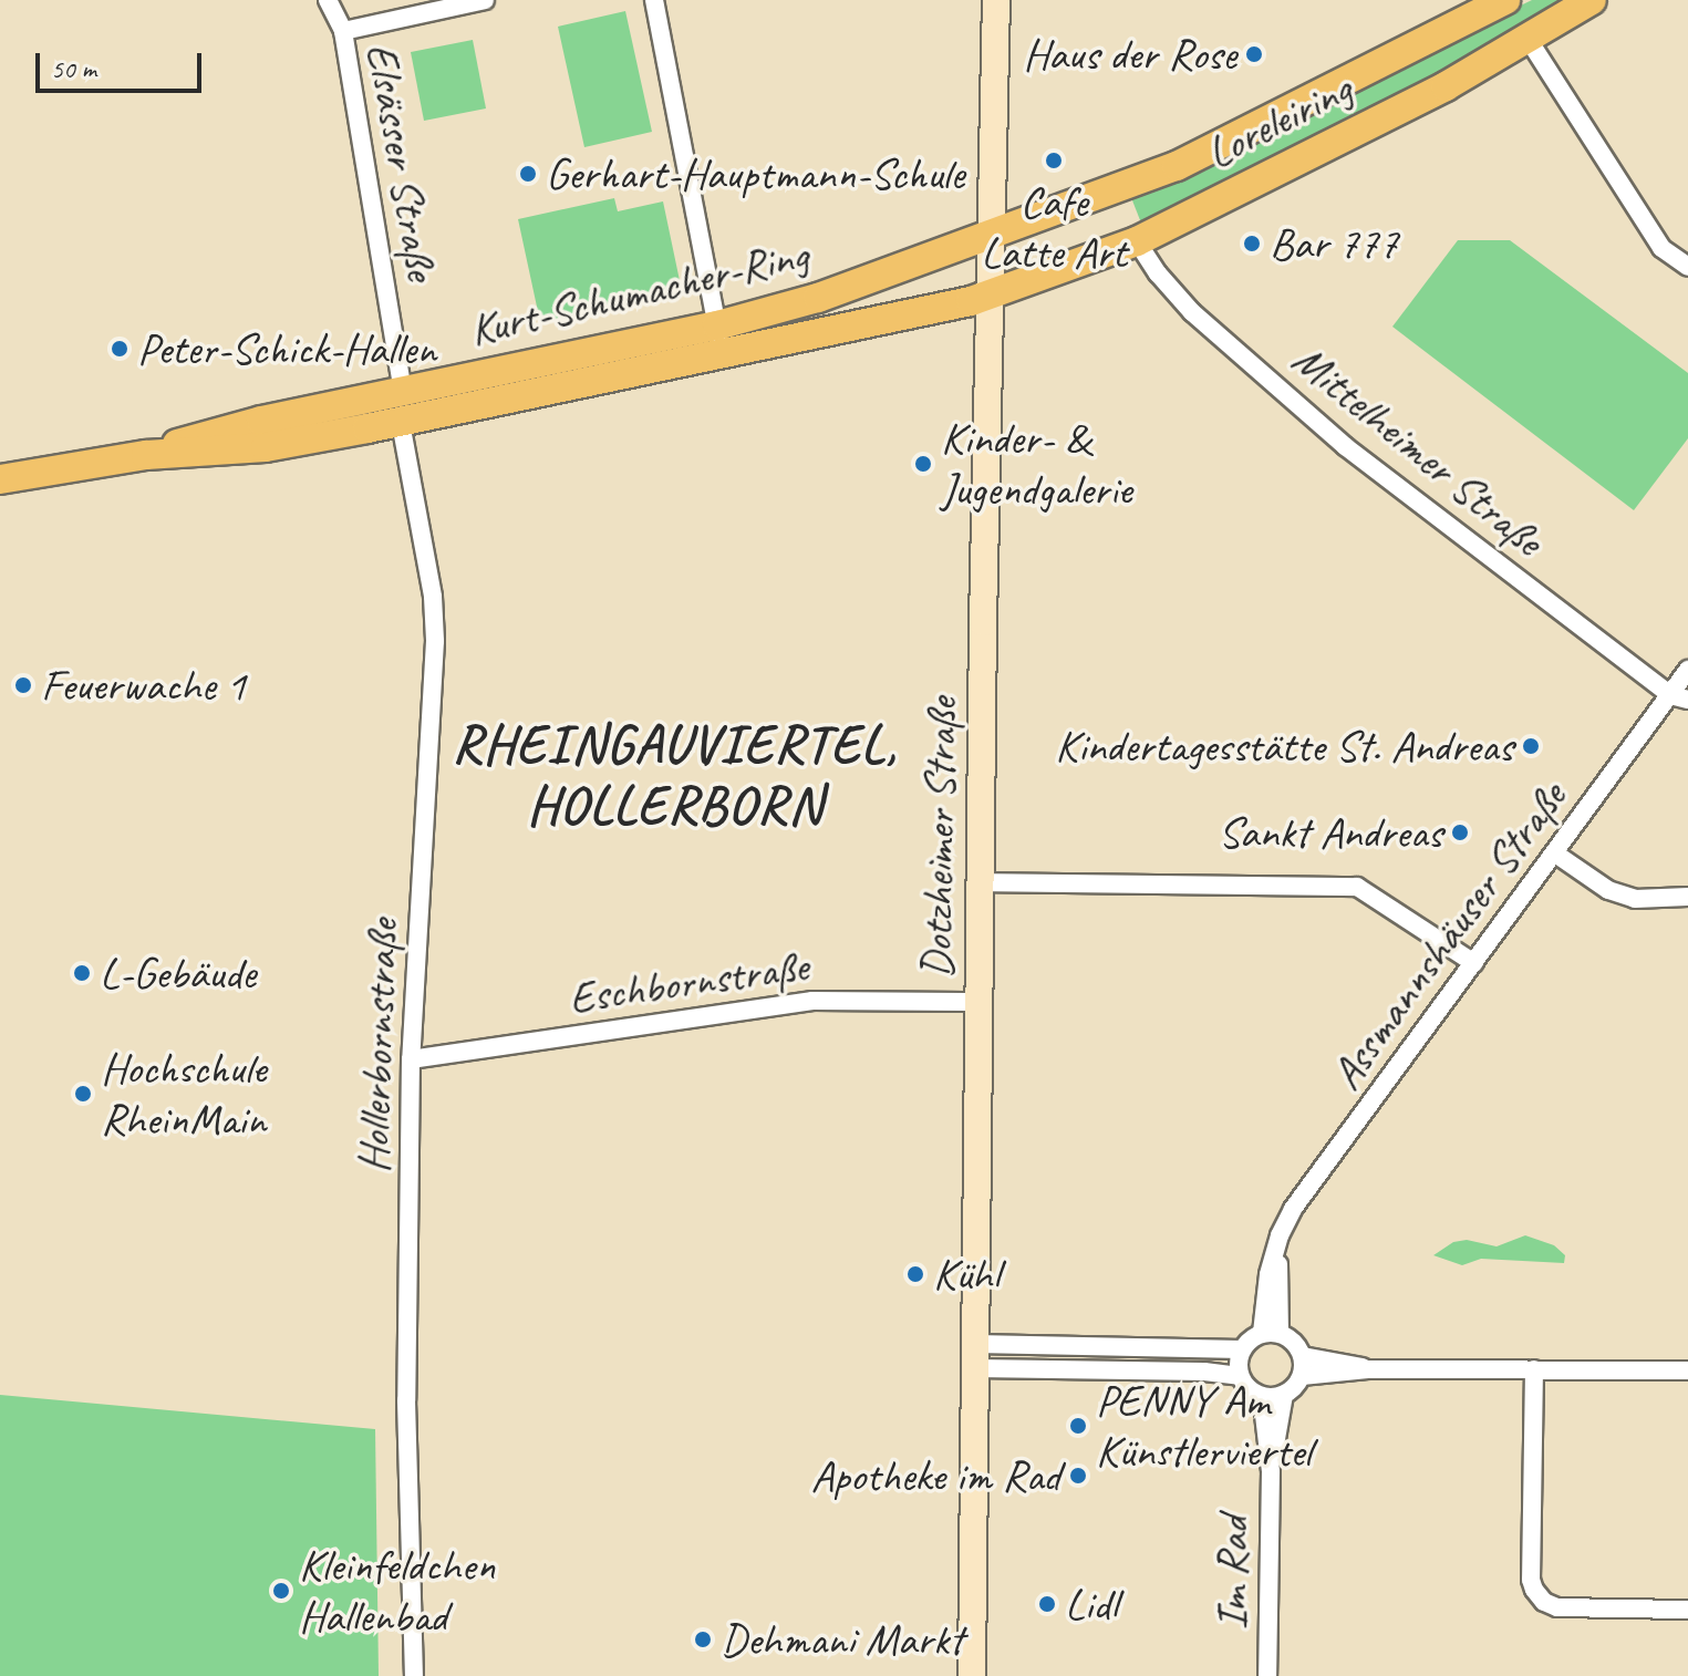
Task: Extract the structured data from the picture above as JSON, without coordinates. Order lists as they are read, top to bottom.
{
  "streets": {
    "main road": ["Loreleiring", "Kurt-Schumacher-Ring", "Dotzheimer Straße"],
    "street": [
      "Elsässer Straße",
      "Mittelheimer Straße",
      "Assmannshäuser Straße",
      "Eschbornstraße",
      "Hollerbornstraße",
      "Im Rad"
    ]
  },
  "crossings": [
    ["Loreleiring", "Kurt-Schumacher-Ring"],
    ["Loreleiring", "Mittelheimer Straße"],
    ["Loreleiring", "Dotzheimer Straße"],
    ["Elsässer Straße", "Kurt-Schumacher-Ring"],
    ["Kurt-Schumacher-Ring", "Dotzheimer Straße"],
    ["Kurt-Schumacher-Ring", "Hollerbornstraße"],
    ["Mittelheimer Straße", "Assmannshäuser Straße"],
    ["Dotzheimer Straße", "Eschbornstraße"],
    ["Assmannshäuser Straße", "Im Rad"],
    ["Eschbornstraße", "Hollerbornstraße"]
  ],
  "districts": ["RHEINGAUVIERTEL, HOLLERBORN"],
  "places": [
    "Haus der Rose",
    "Cafe Latte Art",
    "Gerhart-Hauptmann-Schule",
    "Bar 777",
    "Peter-Schick-Hallen",
    "Kinder- & Jugendgalerie",
    "Feuerwache 1",
    "Kindertagesstätte St. Andreas",
    "Sankt Andreas",
    "L-Gebäude",
    "Hochschule RheinMain",
    "Kühl",
    "PENNY Am Künstlerviertel",
    "Apotheke im Rad",
    "Kleinfeldchen Hallenbad",
    "Lidl",
    "Dehmani Markt"
  ],
  "scale_bar": "50 m"
}
